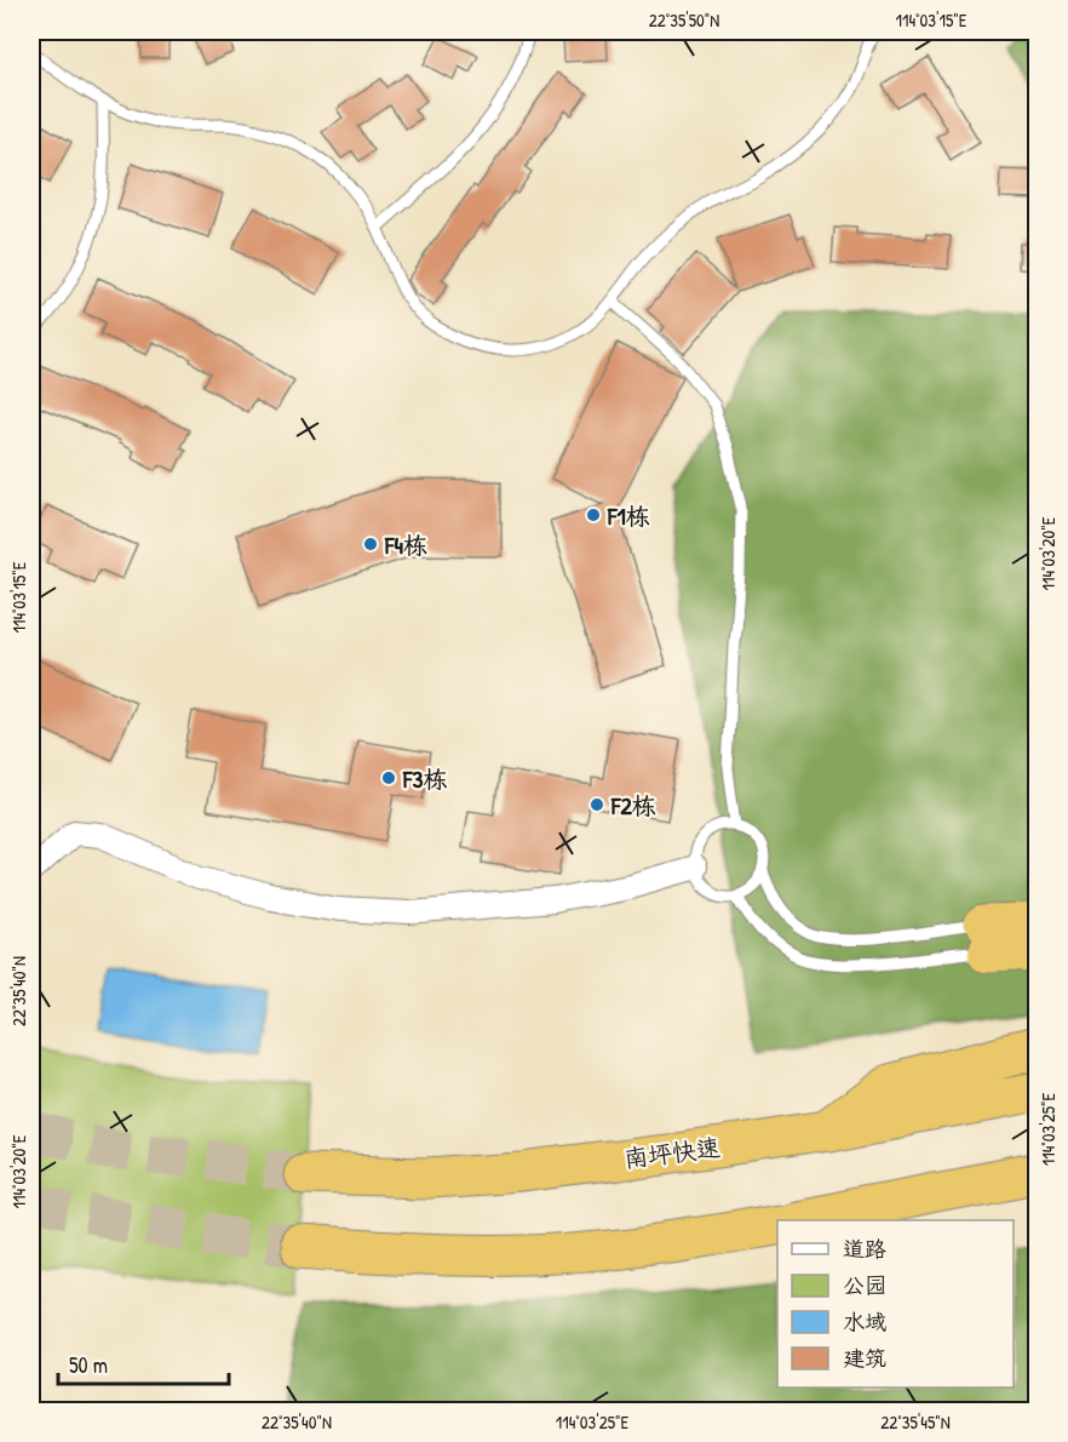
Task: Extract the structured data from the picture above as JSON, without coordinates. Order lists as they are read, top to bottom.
{
  "streets": {
    "highway": ["南坪快速"]
  },
  "places": [
    "F1栋",
    "F4栋",
    "F3栋",
    "F2栋"
  ],
  "legend": [
    "道路",
    "公园",
    "水域",
    "建筑"
  ],
  "scale_bar": "50 m",
  "coordinates": [
    "22°35'50\"N",
    "114°03'15\"E",
    "114°03'20\"E",
    "22°35'40\"N",
    "114°03'25\"E",
    "22°35'45\"N"
  ]
}
